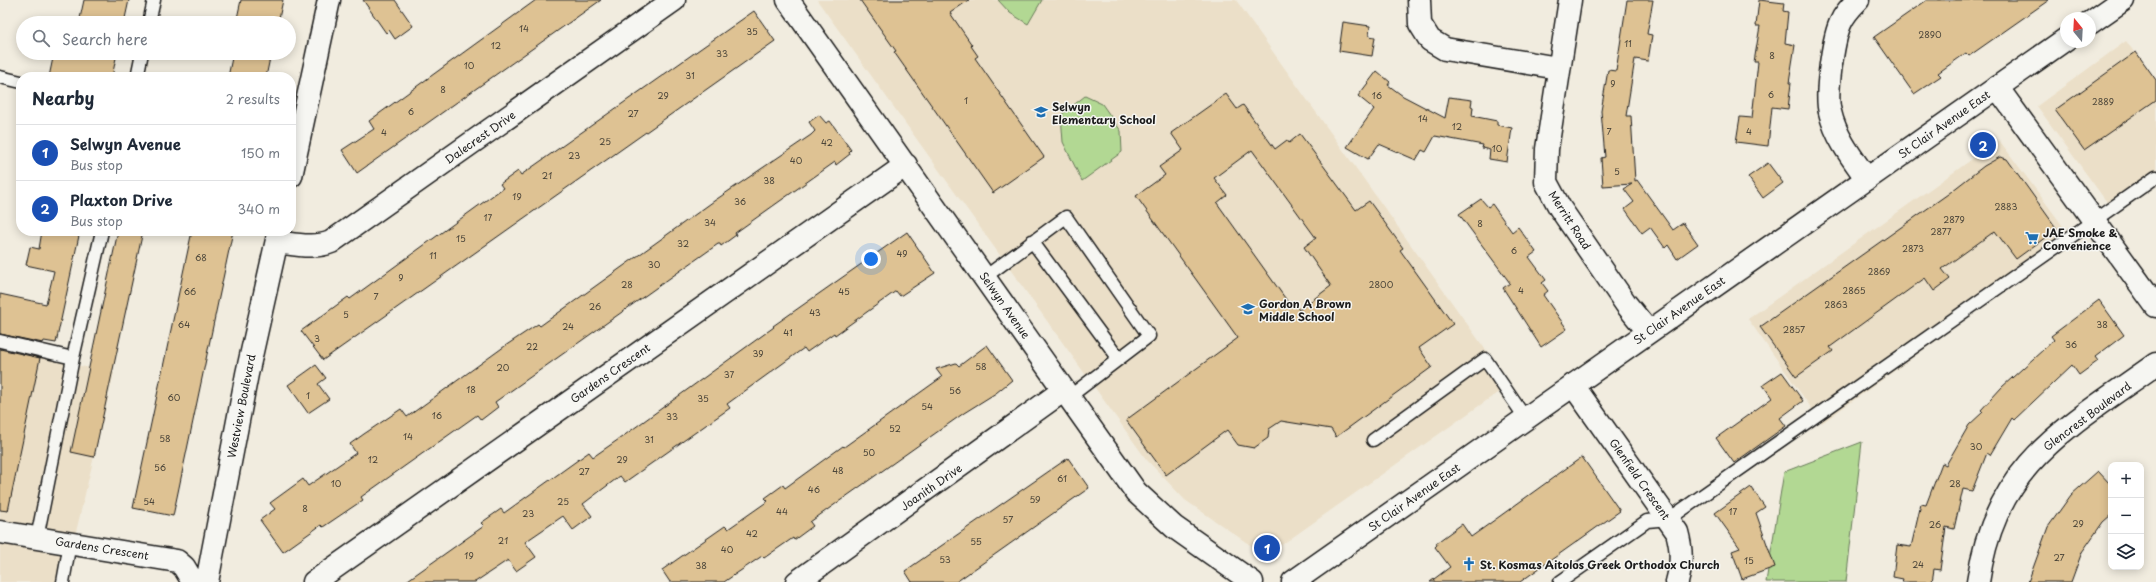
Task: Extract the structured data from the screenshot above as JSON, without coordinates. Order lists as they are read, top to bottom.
{
  "streets": {
    "street": [
      "St Clair Avenue East",
      "Dalecrest Drive",
      "Merritt Road",
      "Selwyn Avenue",
      "Gardens Crescent",
      "Westview Boulevard",
      "Glencrest Boulevard",
      "Glenfield Crescent",
      "Joanith Drive"
    ]
  },
  "crossings": [
    ["St Clair Avenue East", "Merritt Road"],
    ["St Clair Avenue East", "Glenfield Crescent"],
    ["Dalecrest Drive", "Westview Boulevard"],
    ["Selwyn Avenue", "Gardens Crescent"],
    ["Selwyn Avenue", "Joanith Drive"]
  ],
  "places": {
    "school or university": ["Selwyn Elementary School", "Gordon A Brown Middle School"],
    "supermarket": ["JAE Smoke & Convenience"],
    "church": ["St. Kosmas Aitolos Greek Orthodox Church"]
  },
  "house_numbers": [
    "14",
    "35",
    "2890",
    "11",
    "12",
    "33",
    "8",
    "10",
    "31",
    "9",
    "8",
    "6",
    "29",
    "16",
    "1",
    "2889",
    "6",
    "27",
    "14",
    "12",
    "7",
    "4",
    "4",
    "25",
    "42",
    "10",
    "23",
    "40",
    "5",
    "21",
    "38",
    "19",
    "36",
    "2883",
    "17",
    "2879",
    "34",
    "8",
    "2877",
    "15",
    "32",
    "2873",
    "6",
    "49",
    "11",
    "68",
    "30",
    "2869",
    "9",
    "28",
    "2800",
    "4",
    "2865",
    "66",
    "45",
    "7",
    "2863",
    "26",
    "43",
    "5",
    "64",
    "38",
    "24",
    "2857",
    "41",
    "3",
    "36",
    "22",
    "39",
    "58",
    "20",
    "37",
    "18",
    "56",
    "1",
    "60",
    "35",
    "54",
    "16",
    "33",
    "52",
    "14",
    "58",
    "31",
    "30",
    "50",
    "12",
    "29",
    "56",
    "48",
    "27",
    "61",
    "10",
    "28",
    "46",
    "59",
    "54",
    "25",
    "8",
    "44",
    "17",
    "23",
    "57",
    "29",
    "26",
    "42",
    "21",
    "55",
    "40",
    "19",
    "27",
    "53",
    "15",
    "24",
    "38"
  ],
  "north": "top",
  "page": {
    "search": "Search here",
    "heading": ["Nearby", "2 results"],
    "list": [
      {
        "mark": "1",
        "name": "Selwyn Avenue",
        "note": "Bus stop",
        "value": "150 m"
      },
      {
        "mark": "2",
        "name": "Plaxton Drive",
        "note": "Bus stop",
        "value": "340 m"
      }
    ],
    "pins": ["2", "1"],
    "map_buttons": ["+", "−"]
  }
}
